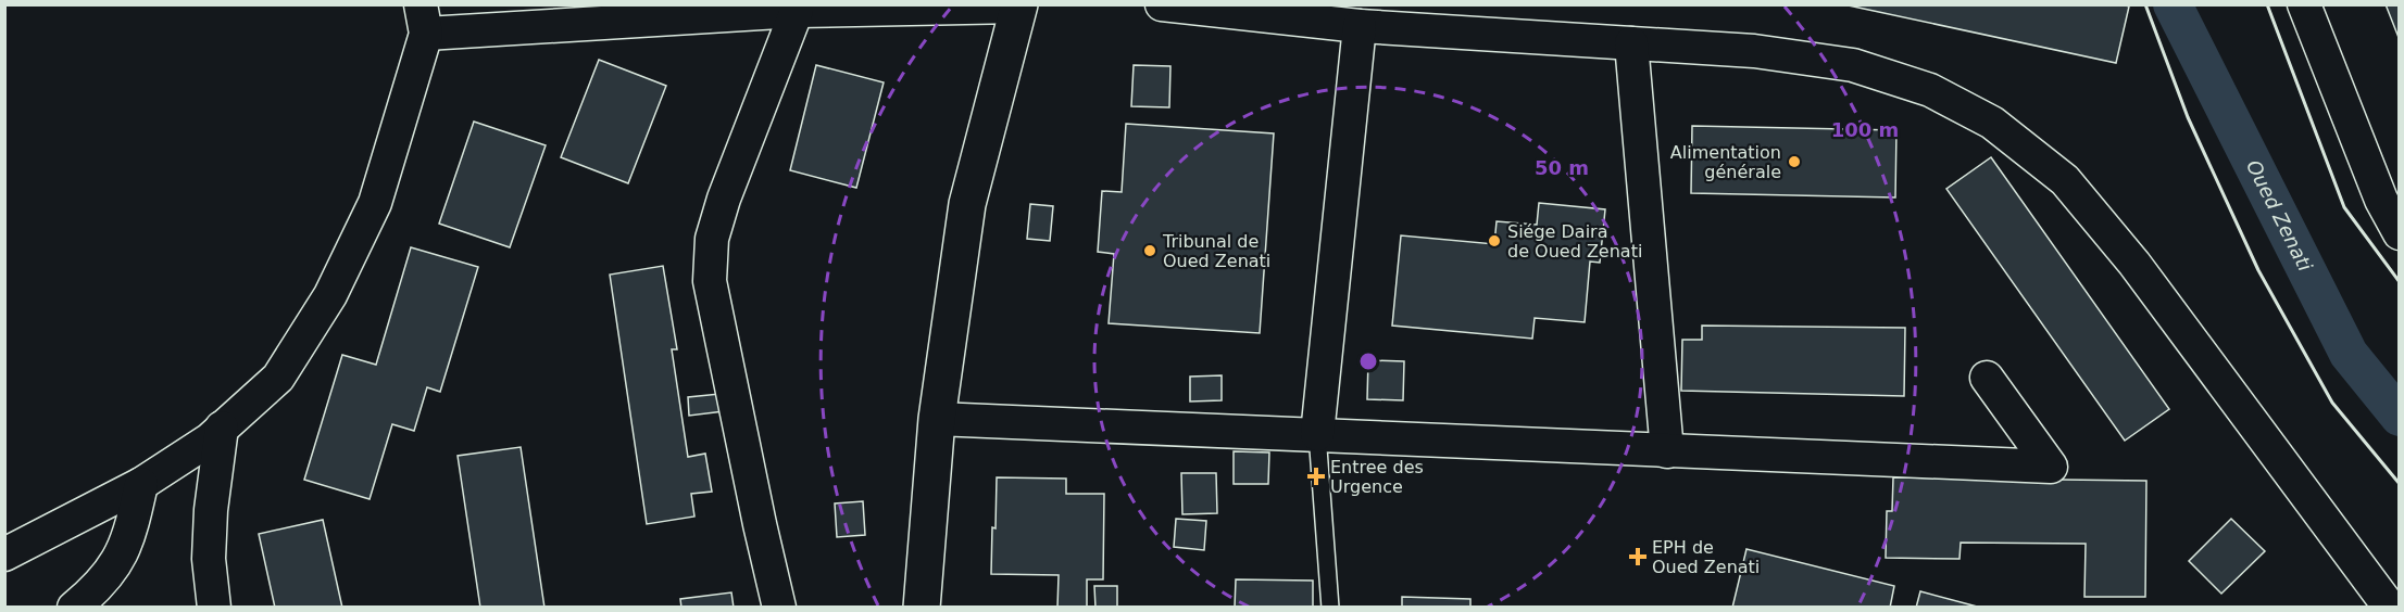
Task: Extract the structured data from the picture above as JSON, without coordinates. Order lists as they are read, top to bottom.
{
  "water": ["Oued Zenati"],
  "places": {
    "other": ["Alimentation générale", "Siége Daira de Oued Zenati", "Tribunal de Oued Zenati"],
    "health": ["Entree des Urgence", "EPH de Oued Zenati"]
  },
  "rings": ["100 m", "50 m"]
}
